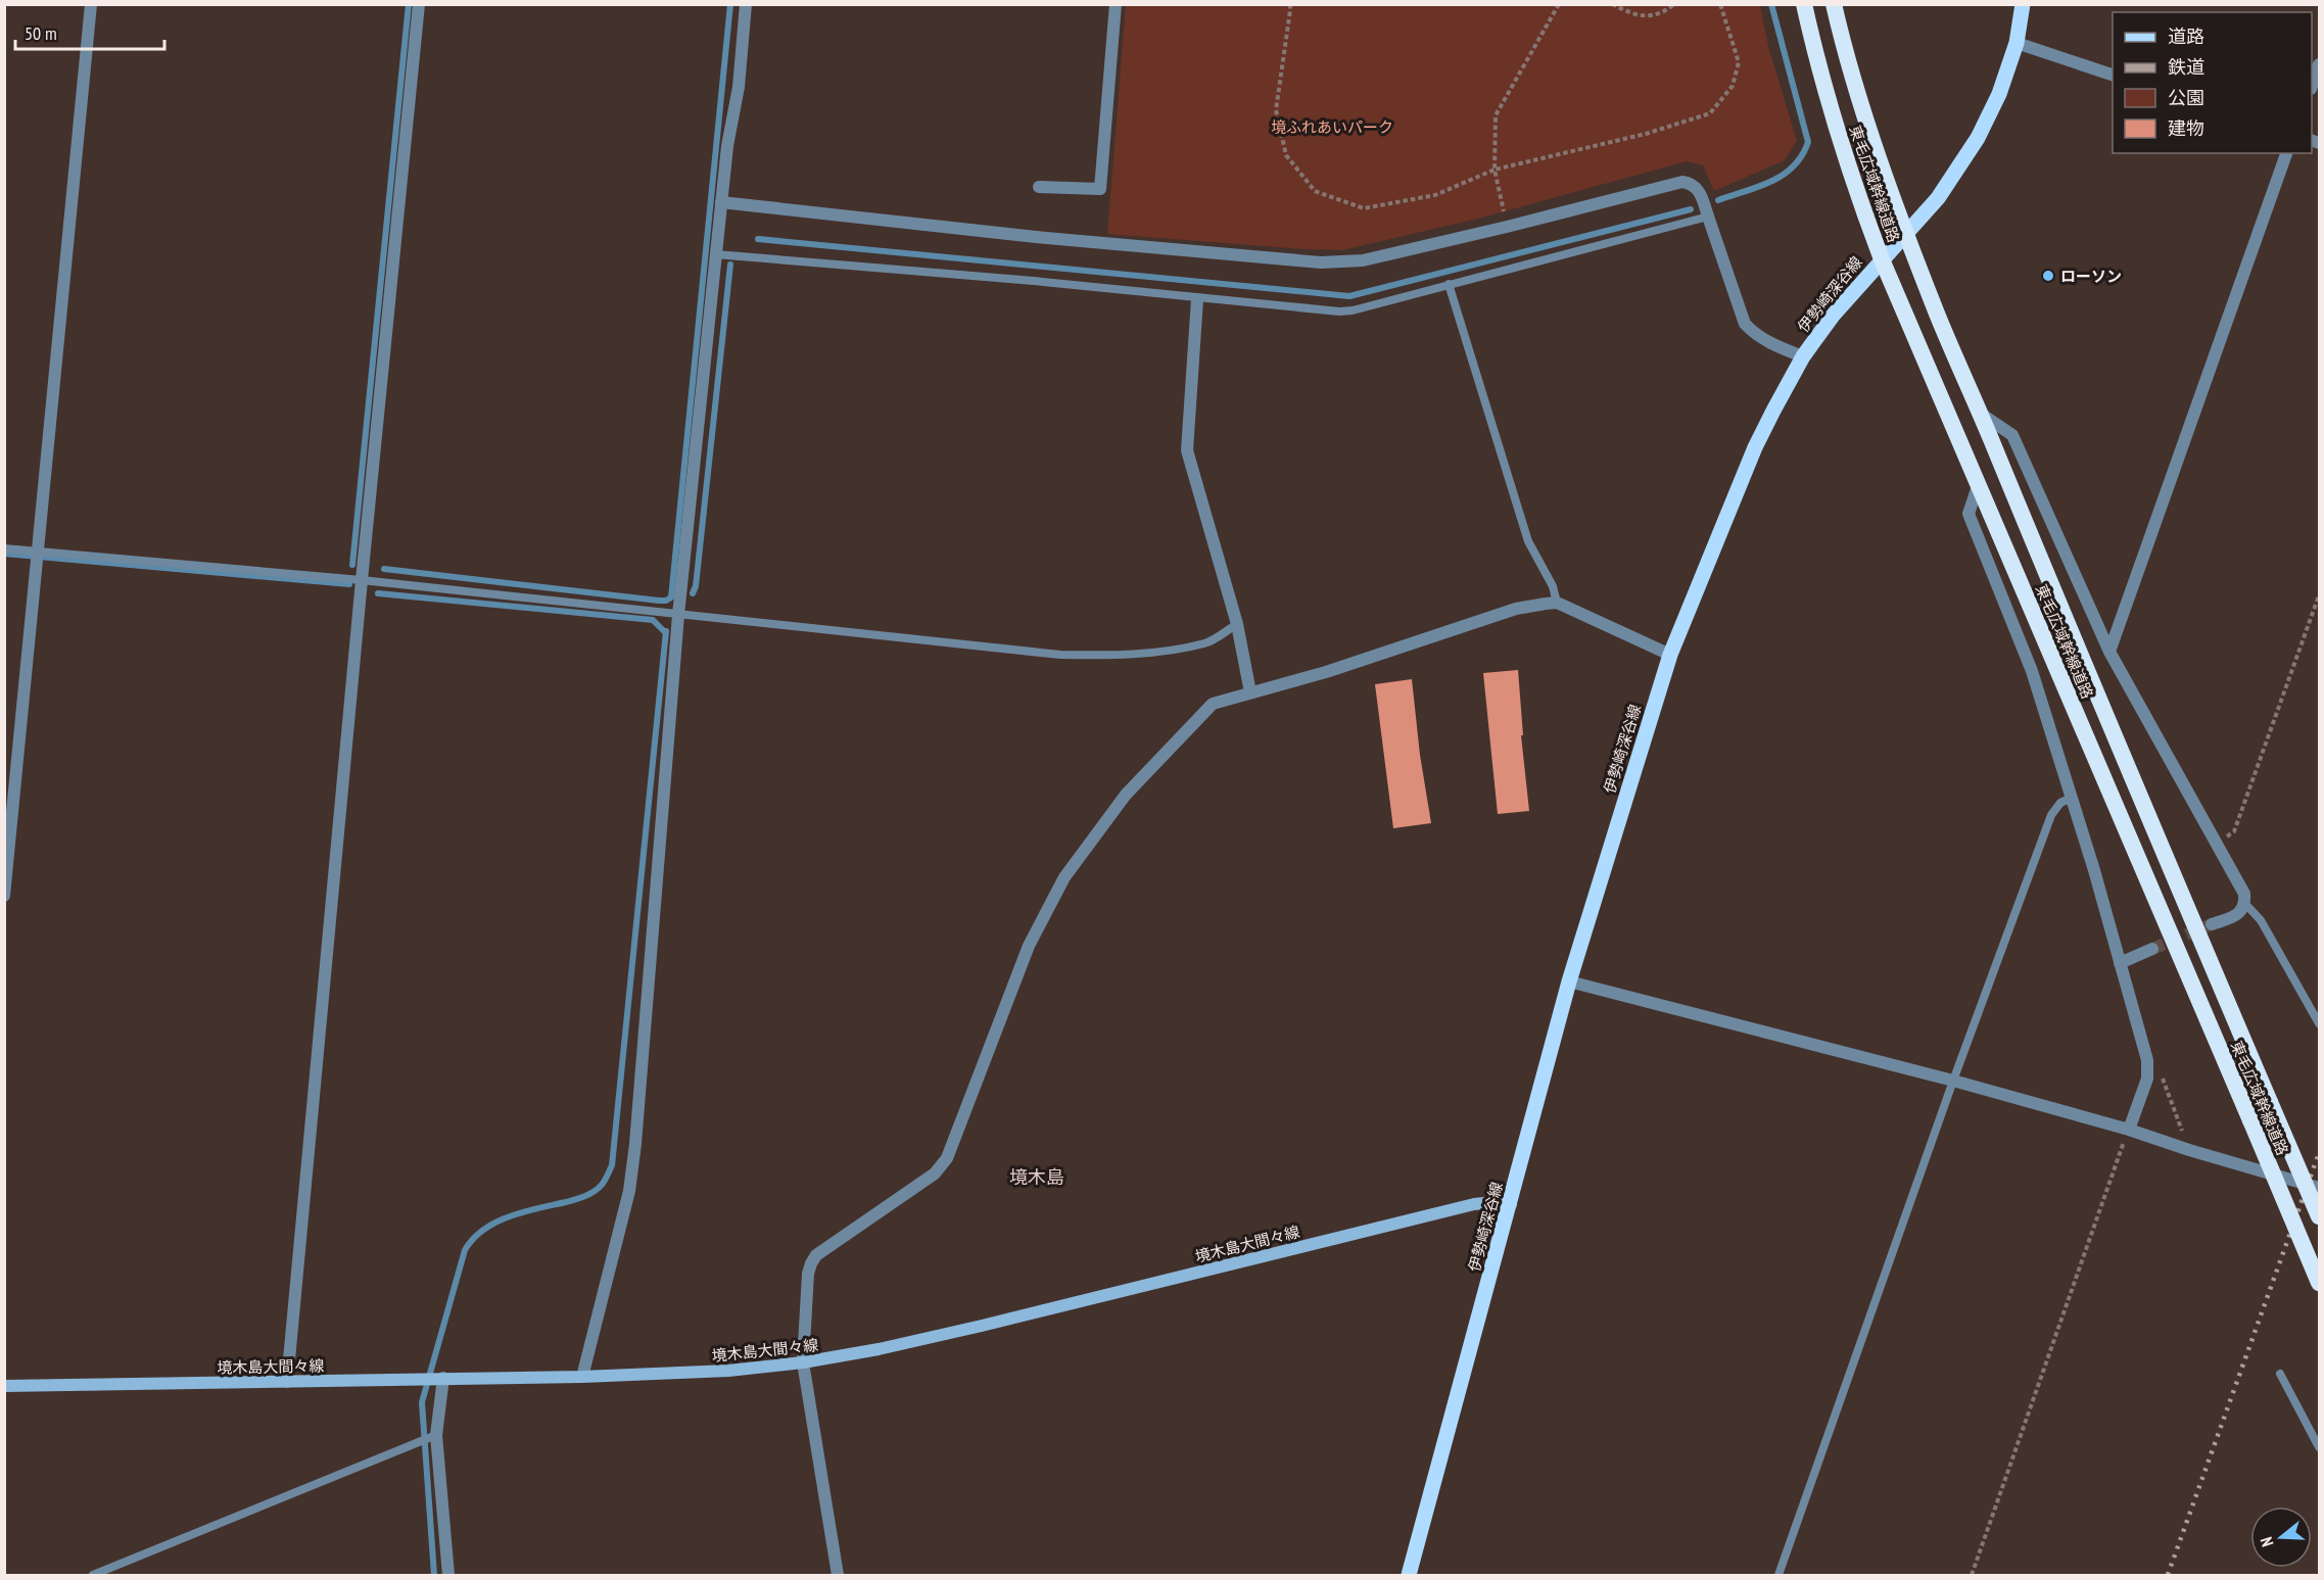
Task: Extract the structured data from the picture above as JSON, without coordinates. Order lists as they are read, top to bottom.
{
  "streets": {
    "highway": ["東毛広域幹線道路"],
    "main road": ["伊勢崎深谷線", "境木島大間々線"]
  },
  "crossings": [
    ["東毛広域幹線道路", "伊勢崎深谷線"],
    ["伊勢崎深谷線", "境木島大間々線"]
  ],
  "districts": ["境木島"],
  "parks": ["境ふれあいパーク"],
  "places": ["ローソン"],
  "legend": [
    "道路",
    "鉄道",
    "公園",
    "建物"
  ],
  "scale_bar": "50 m",
  "north": "left"
}
